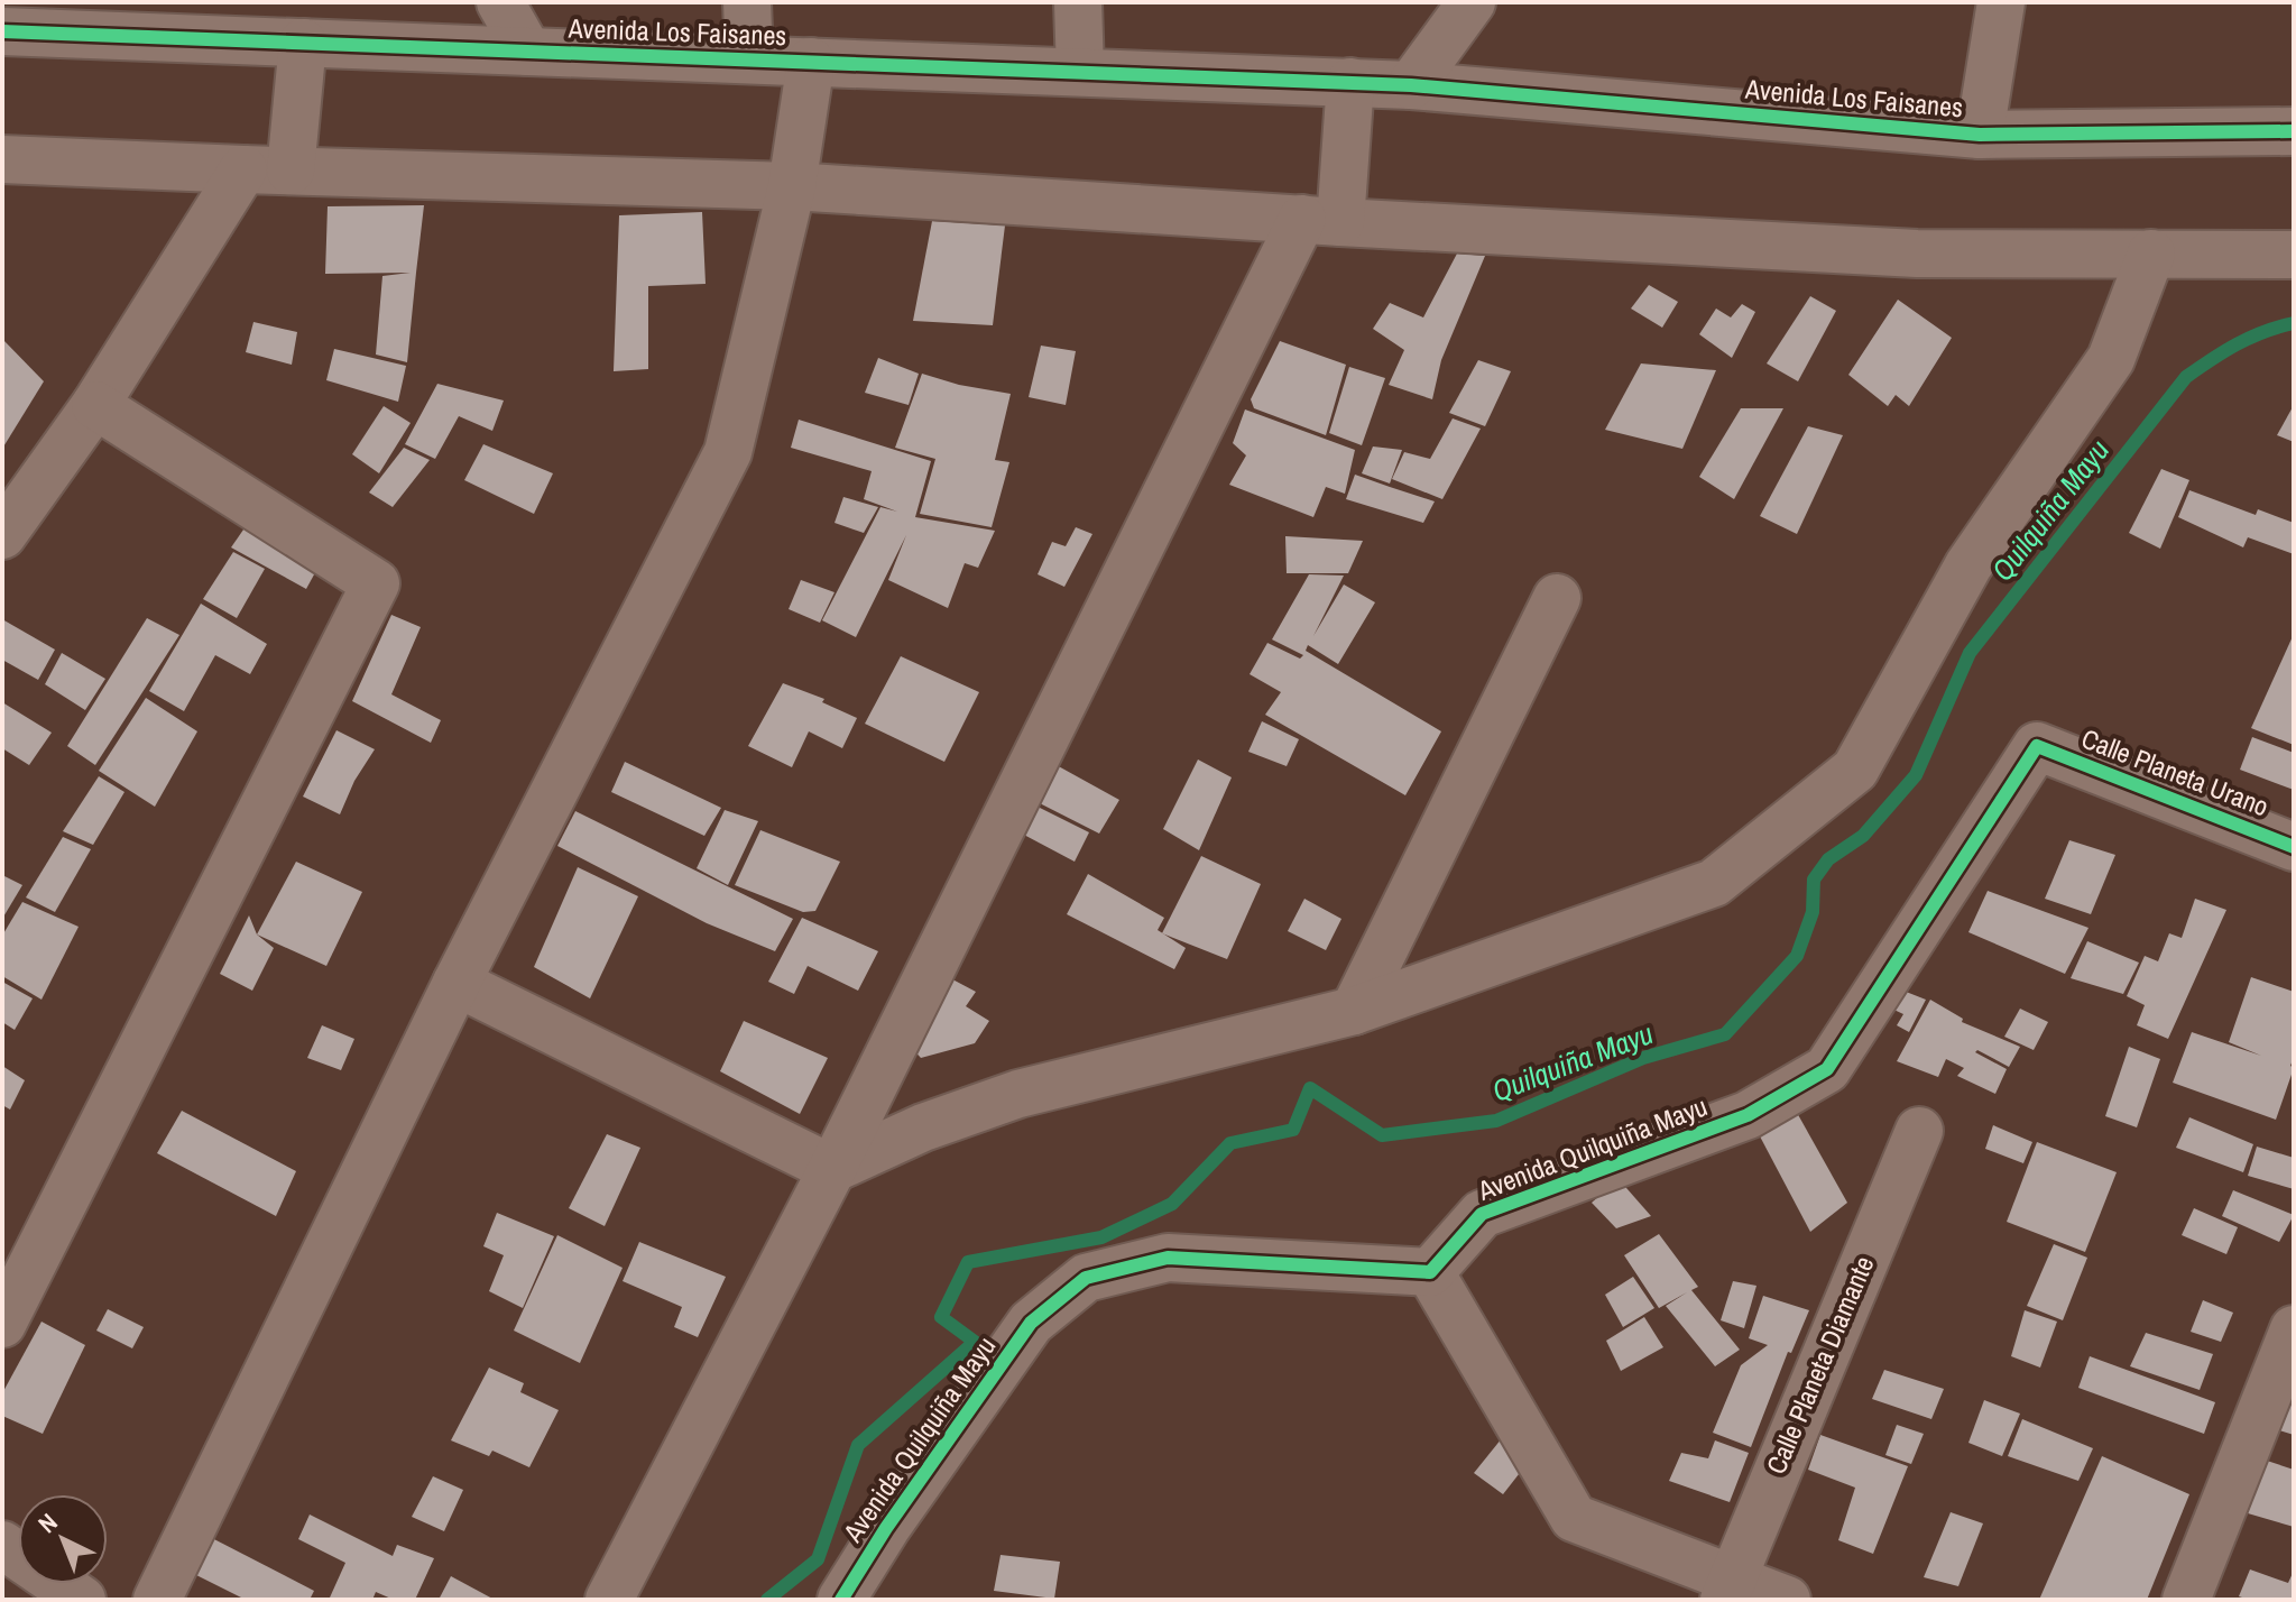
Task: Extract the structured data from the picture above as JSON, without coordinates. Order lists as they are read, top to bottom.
{
  "streets": {
    "street": [
      "Avenida Los Faisanes",
      "Calle Planeta Urano",
      "Avenida Quilquiña Mayu",
      "Calle Planeta Diamante"
    ]
  },
  "crossings": [
    ["Calle Planeta Urano", "Avenida Quilquiña Mayu"]
  ],
  "water": ["Quilquiña Mayu"],
  "north": "top left"
}
